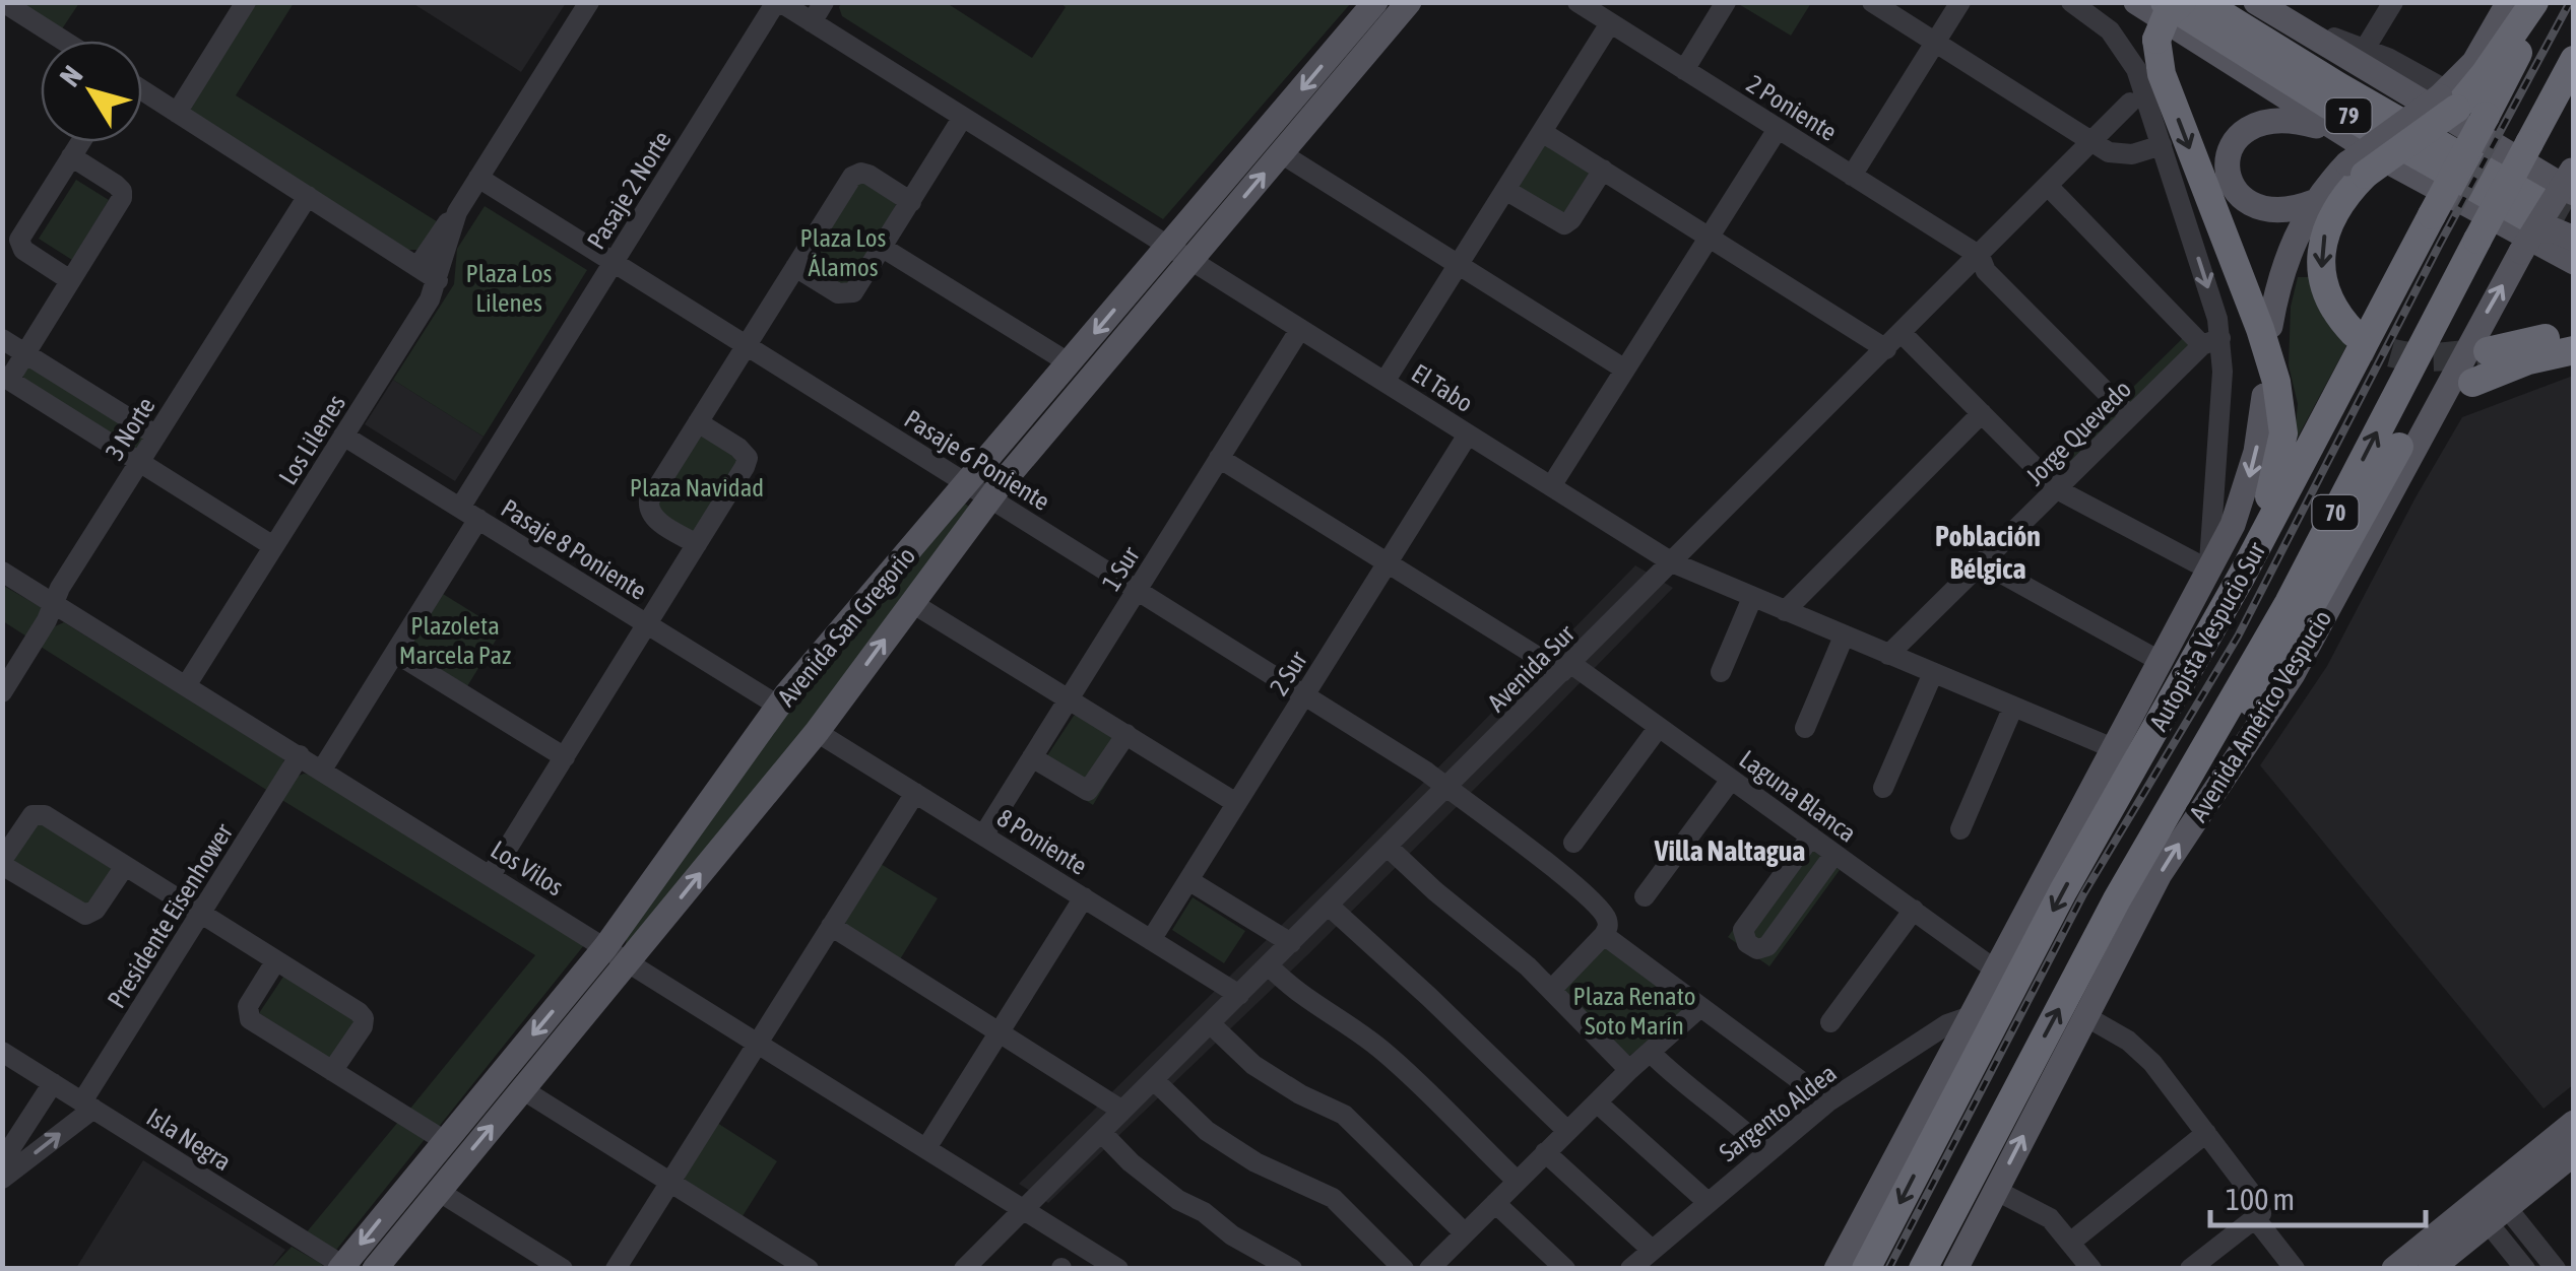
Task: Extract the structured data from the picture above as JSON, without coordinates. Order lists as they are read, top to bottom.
{
  "streets": {
    "highway": ["79", "70", "Autopista Vespucio Sur"],
    "main road": ["Avenida San Gregorio", "Avenida Américo Vespucio"],
    "street": [
      "2 Poniente",
      "Pasaje 2 Norte",
      "El Tabo",
      "3 Norte",
      "Jorge Quevedo",
      "Los Lilenes",
      "Pasaje 6 Poniente",
      "Pasaje 8 Poniente",
      "1 Sur",
      "Avenida Sur",
      "2 Sur",
      "Laguna Blanca",
      "8 Poniente",
      "Los Vilos",
      "Presidente Eisenhower",
      "Sargento Aldea",
      "Isla Negra"
    ]
  },
  "crossings": [
    ["2 Poniente", "Avenida Sur"],
    ["79", "Avenida Américo Vespucio"],
    ["Pasaje 2 Norte", "El Tabo"],
    ["Pasaje 2 Norte", "Pasaje 6 Poniente"],
    ["Pasaje 2 Norte", "Pasaje 8 Poniente"],
    ["Pasaje 2 Norte", "Los Vilos"],
    ["El Tabo", "Jorge Quevedo"],
    ["El Tabo", "1 Sur"],
    ["El Tabo", "Avenida San Gregorio"],
    ["El Tabo", "Avenida Sur"],
    ["El Tabo", "2 Sur"],
    ["3 Norte", "Los Vilos"],
    ["Los Lilenes", "Pasaje 6 Poniente"],
    ["Los Lilenes", "Pasaje 8 Poniente"],
    ["Los Lilenes", "Los Vilos"],
    ["Pasaje 6 Poniente", "1 Sur"],
    ["Pasaje 6 Poniente", "Avenida San Gregorio"],
    ["Pasaje 6 Poniente", "Avenida Sur"],
    ["Pasaje 6 Poniente", "2 Sur"],
    ["Pasaje 8 Poniente", "Avenida San Gregorio"],
    ["1 Sur", "Laguna Blanca"],
    ["1 Sur", "8 Poniente"],
    ["Avenida San Gregorio", "8 Poniente"],
    ["Avenida San Gregorio", "Los Vilos"],
    ["Avenida San Gregorio", "Isla Negra"],
    ["Avenida Sur", "Laguna Blanca"],
    ["Avenida Sur", "8 Poniente"],
    ["Avenida Sur", "Los Vilos"],
    ["2 Sur", "Laguna Blanca"],
    ["2 Sur", "8 Poniente"],
    ["Los Vilos", "Presidente Eisenhower"],
    ["Presidente Eisenhower", "Isla Negra"]
  ],
  "districts": ["Población Bélgica", "Villa Naltagua"],
  "parks": [
    "Plaza Los Álamos",
    "Plaza Los Lilenes",
    "Plaza Navidad",
    "Plazoleta Marcela Paz",
    "Plaza Renato Soto Marín"
  ],
  "scale_bar": "100 m",
  "north": "top left"
}
